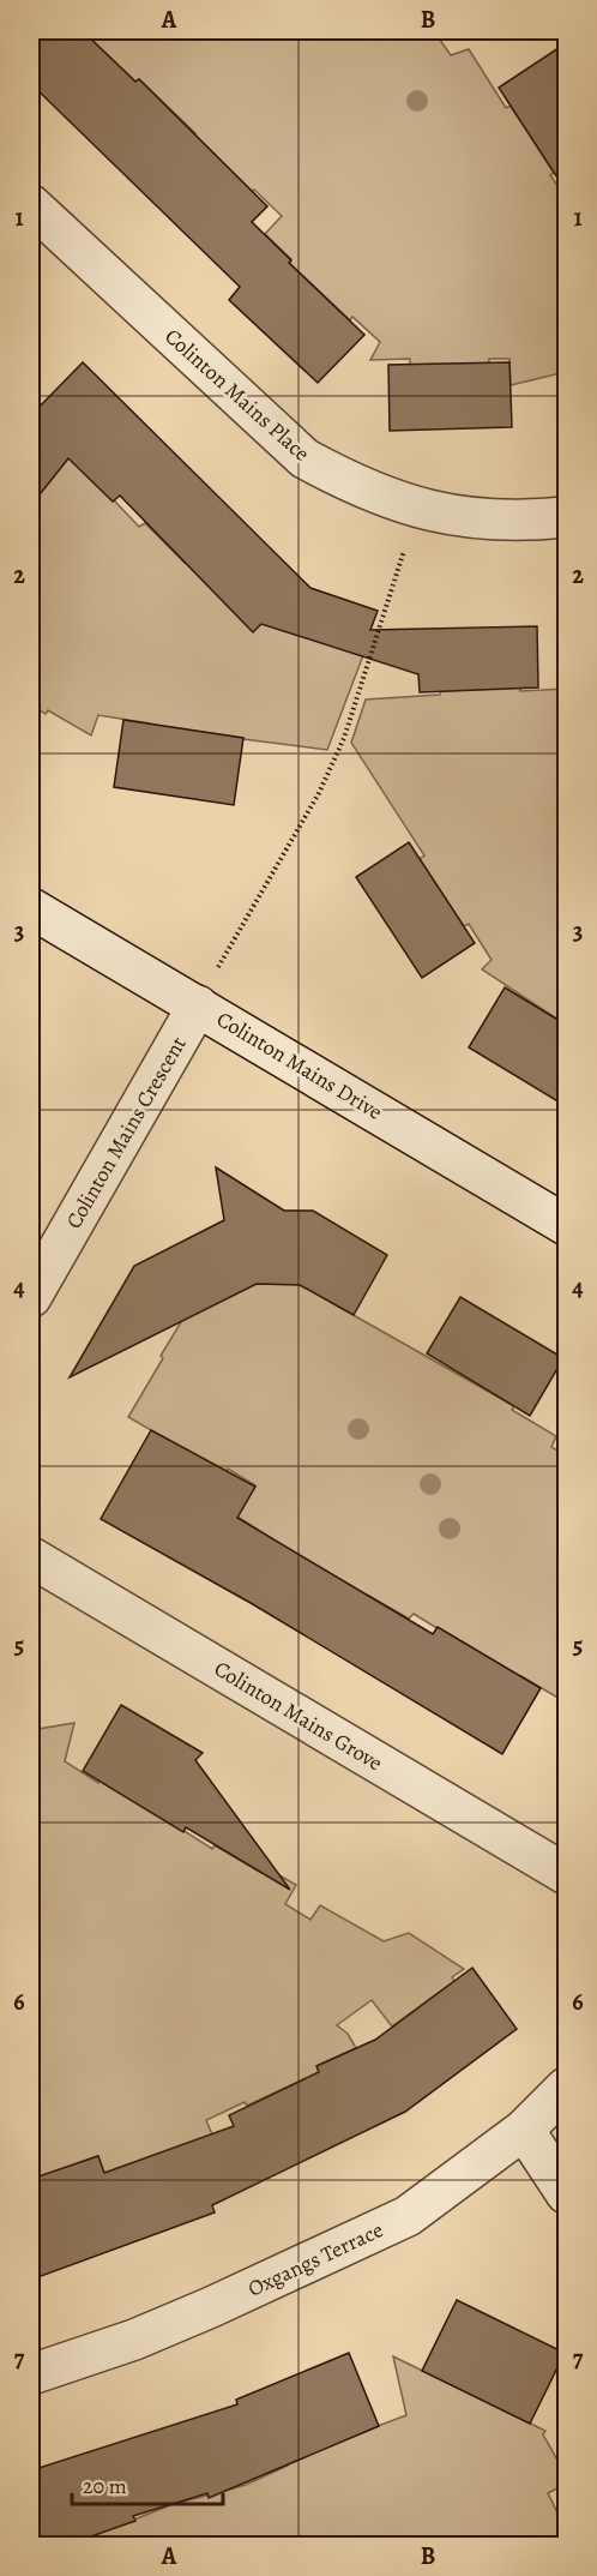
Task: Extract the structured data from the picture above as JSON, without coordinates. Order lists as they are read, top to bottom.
{
  "streets": {
    "street": [
      "Colinton Mains Place",
      "Colinton Mains Drive",
      "Colinton Mains Crescent",
      "Colinton Mains Grove",
      "Oxgangs Terrace"
    ]
  },
  "crossings": [
    ["Colinton Mains Drive", "Colinton Mains Crescent"]
  ],
  "scale_bar": "20 m",
  "grid": {
    "columns": ["A", "B"],
    "rows": [
      "1",
      "2",
      "3",
      "4",
      "5",
      "6",
      "7"
    ]
  }
}
